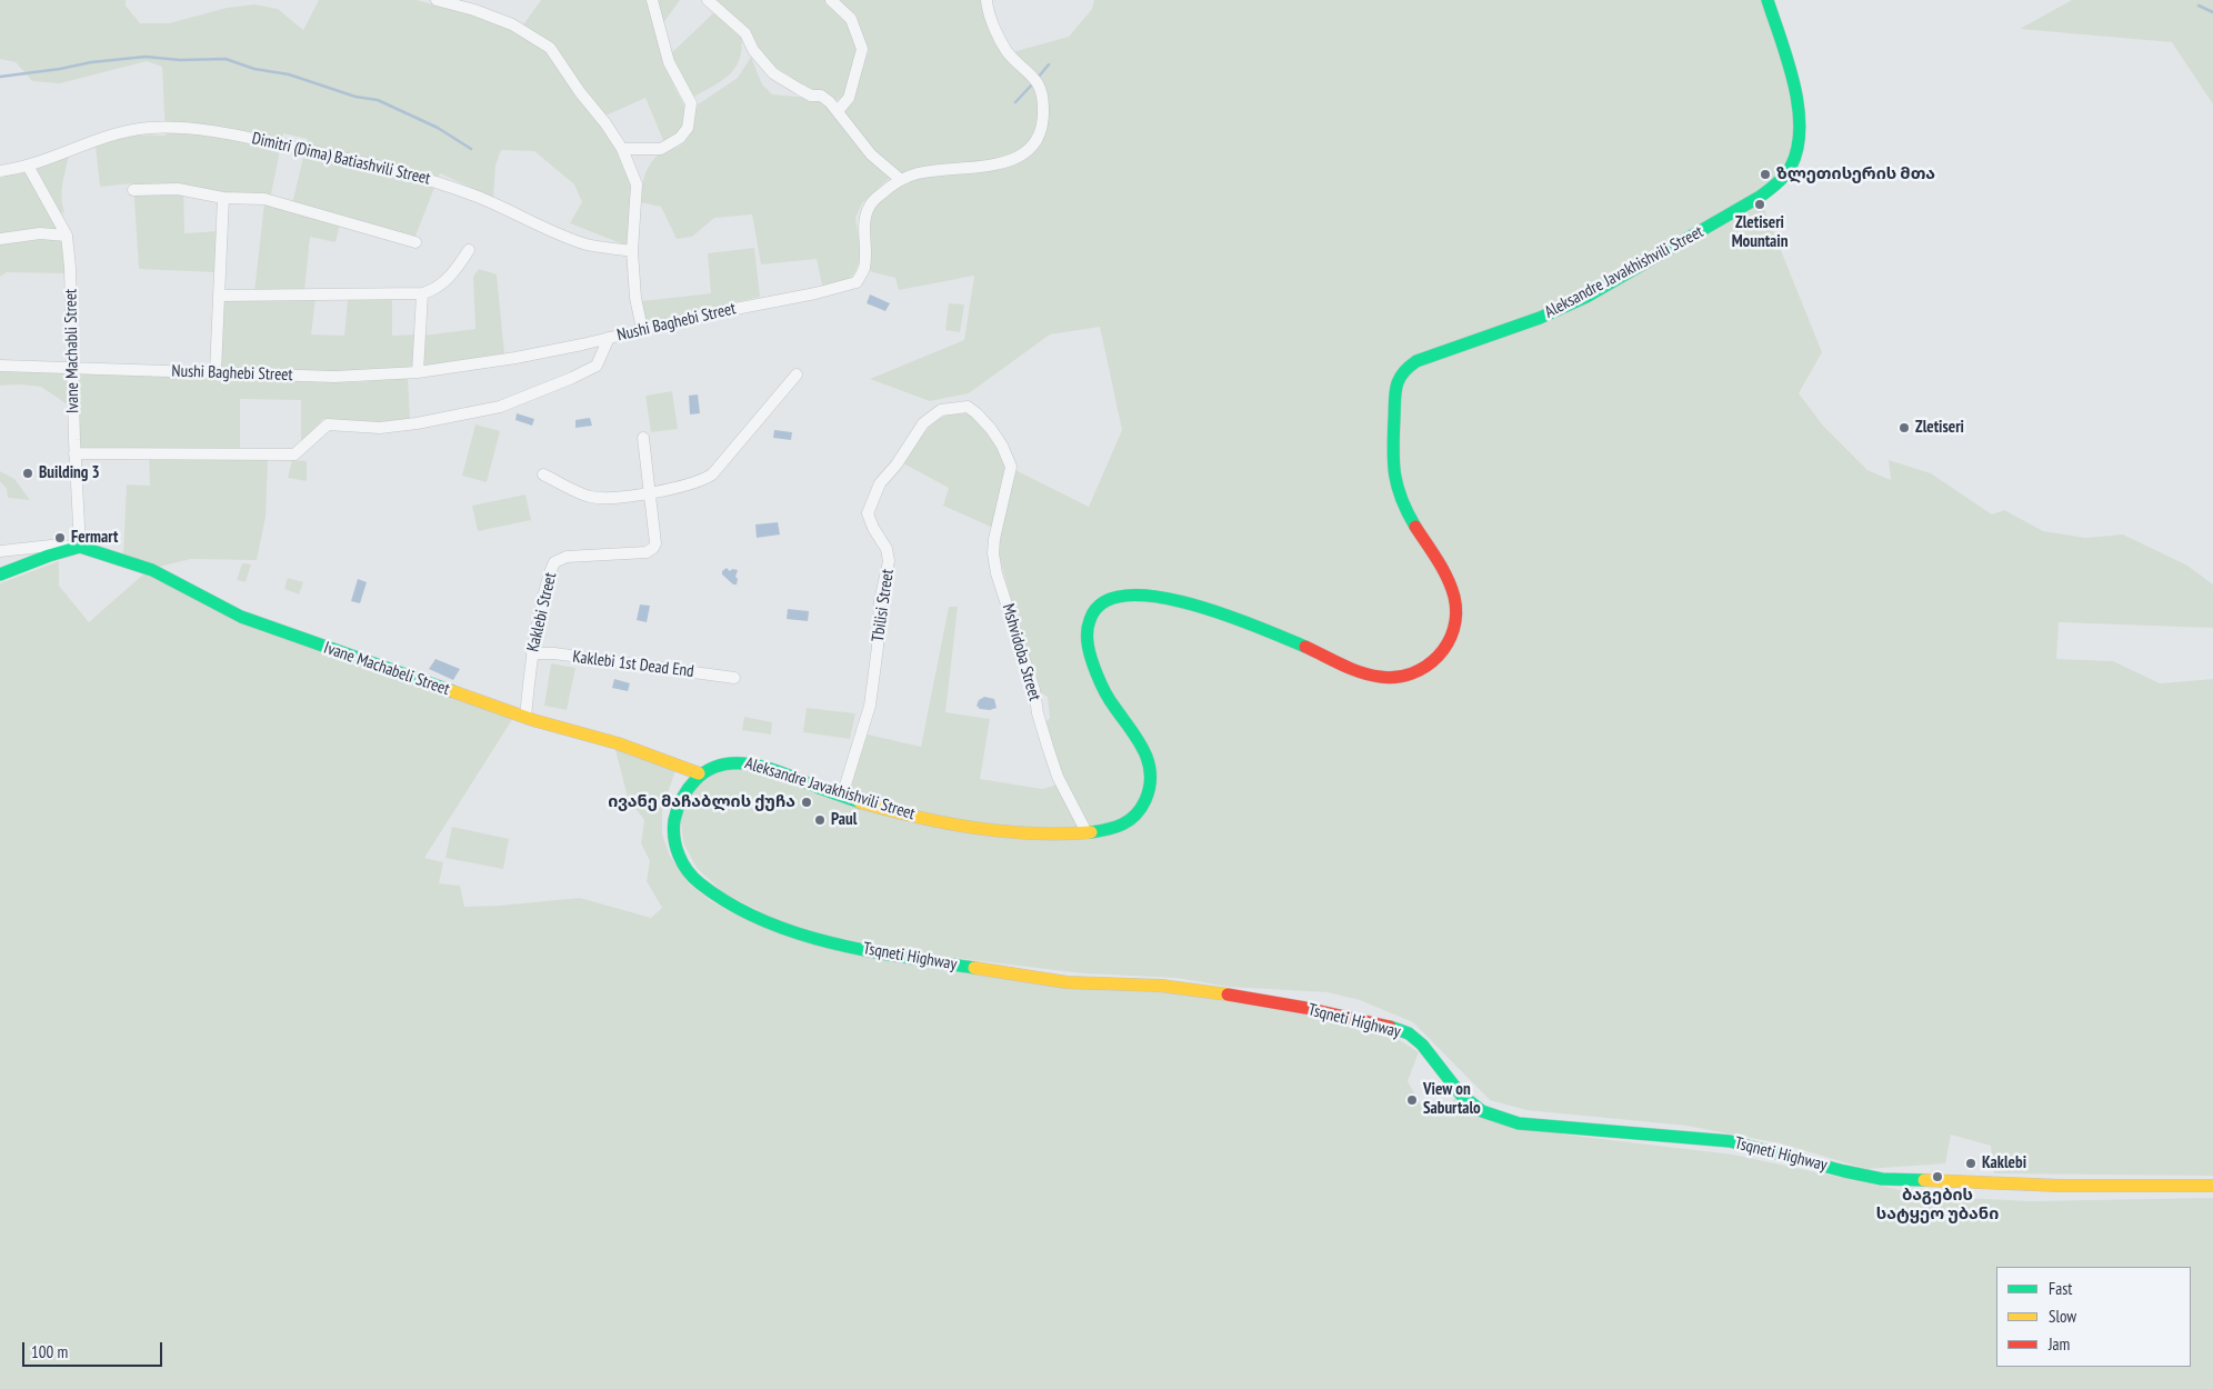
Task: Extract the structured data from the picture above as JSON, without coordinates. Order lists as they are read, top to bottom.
{
  "streets": {
    "main road": ["Aleksandre Javakhishvili Street", "Ivane Machabeli Street", "Tsqneti Highway"],
    "street": [
      "Dimitri (Dima) Batiashvili Street",
      "Nushi Baghebi Street",
      "Ivane Machabli Street",
      "Tbilisi Street",
      "Kaklebi Street",
      "Mshvidoba Street",
      "Kaklebi 1st Dead End"
    ]
  },
  "crossings": [
    ["Dimitri (Dima) Batiashvili Street", "Ivane Machabli Street"],
    ["Aleksandre Javakhishvili Street", "Tbilisi Street"],
    ["Aleksandre Javakhishvili Street", "Mshvidoba Street"],
    ["Aleksandre Javakhishvili Street", "Ivane Machabeli Street"],
    ["Aleksandre Javakhishvili Street", "Tsqneti Highway"],
    ["Nushi Baghebi Street", "Ivane Machabli Street"],
    ["Ivane Machabli Street", "Ivane Machabeli Street"],
    ["Tbilisi Street", "Mshvidoba Street"],
    ["Kaklebi Street", "Kaklebi 1st Dead End"],
    ["Kaklebi Street", "Ivane Machabeli Street"],
    ["Ivane Machabeli Street", "Tsqneti Highway"]
  ],
  "places": [
    "ზლეთისერის მთა",
    "Zletiseri Mountain",
    "Zletiseri",
    "Building 3",
    "Fermart",
    "ივანე მაჩაბლის ქუჩა",
    "Paul",
    "View on Saburtalo",
    "Kaklebi",
    "ბაგების სატყეო უბანი"
  ],
  "legend": ["Fast", "Slow", "Jam"],
  "scale_bar": "100 m"
}
